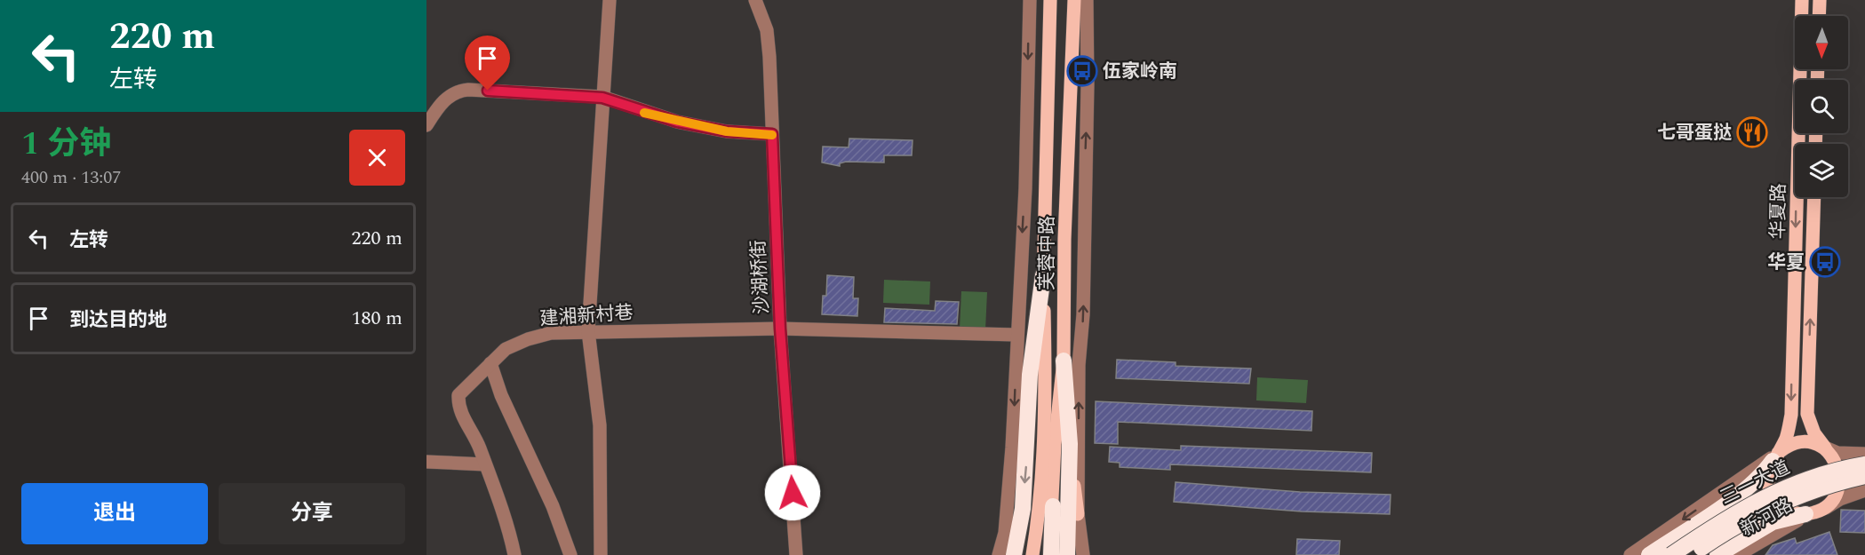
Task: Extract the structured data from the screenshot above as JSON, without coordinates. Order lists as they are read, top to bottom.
{
  "streets": {
    "highway": ["三一大道"],
    "main road": ["华夏路", "芙蓉中路"],
    "street": ["沙湖桥街", "建湘新村巷", "新河路"]
  },
  "crossings": [
    ["华夏路", "新河路"],
    ["沙湖桥街", "建湘新村巷"]
  ],
  "places": {
    "bus stop": ["伍家岭南", "华夏"],
    "restaurant": ["七哥蛋挞"]
  },
  "north": "bottom",
  "page": {
    "turn": ["220 m", "左转"],
    "heading": ["1 分钟", "400 m · 13:07"],
    "list": [
      {
        "name": "左转",
        "value": "220 m"
      },
      {
        "name": "到达目的地",
        "value": "180 m"
      }
    ],
    "buttons": ["退出", "分享"]
  }
}
